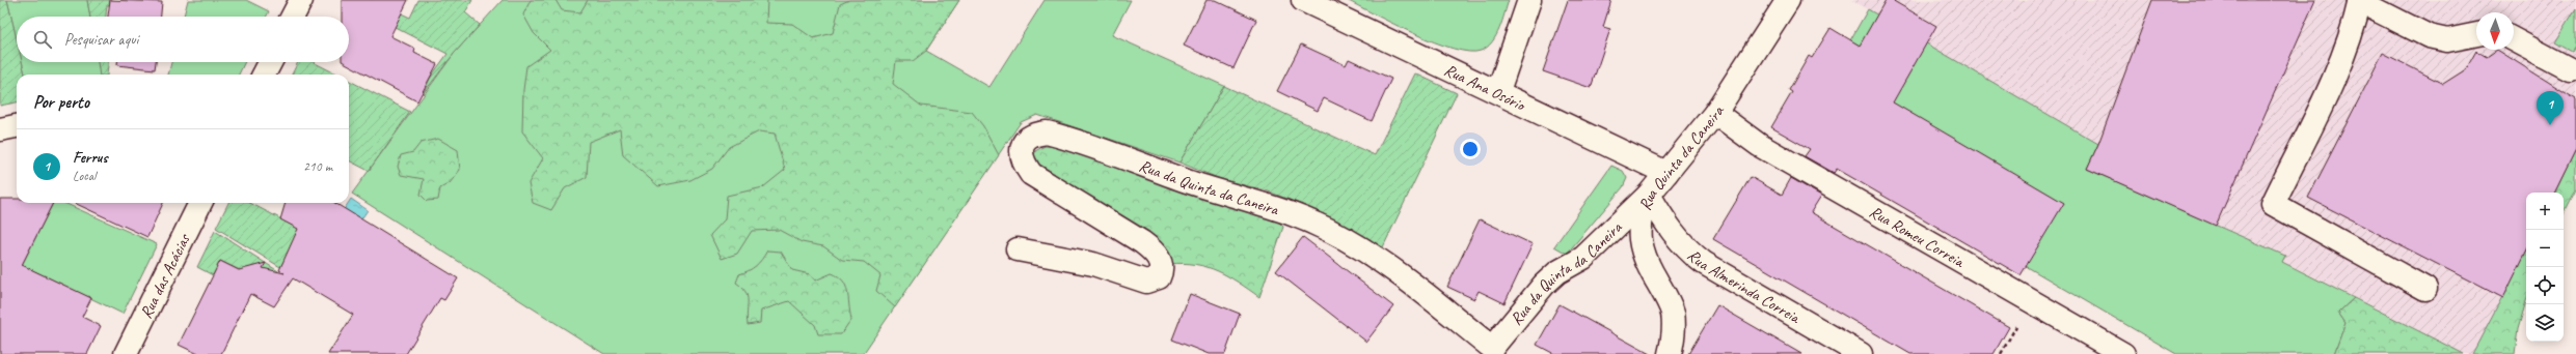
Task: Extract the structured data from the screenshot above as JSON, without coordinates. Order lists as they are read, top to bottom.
{
  "streets": {
    "street": [
      "Rua Ana Osório",
      "Rua Quinta da Caneira",
      "Rua da Quinta da Caneira",
      "Rua Romeu Correia",
      "Rua das Acácias",
      "Rua Almerinda Correia"
    ]
  },
  "crossings": [
    ["Rua Ana Osório", "Rua Quinta da Caneira"],
    ["Rua Quinta da Caneira", "Rua da Quinta da Caneira"],
    ["Rua Quinta da Caneira", "Rua Romeu Correia"],
    ["Rua Quinta da Caneira", "Rua Almerinda Correia"],
    ["Rua da Quinta da Caneira", "Rua Almerinda Correia"]
  ],
  "north": "bottom",
  "page": {
    "search": "Pesquisar aqui",
    "heading": "Por perto",
    "pins": "1",
    "list": [
      {
        "mark": "1",
        "name": "Ferrus",
        "note": "Local",
        "value": "210 m"
      }
    ],
    "map_buttons": ["+", "−"]
  }
}
